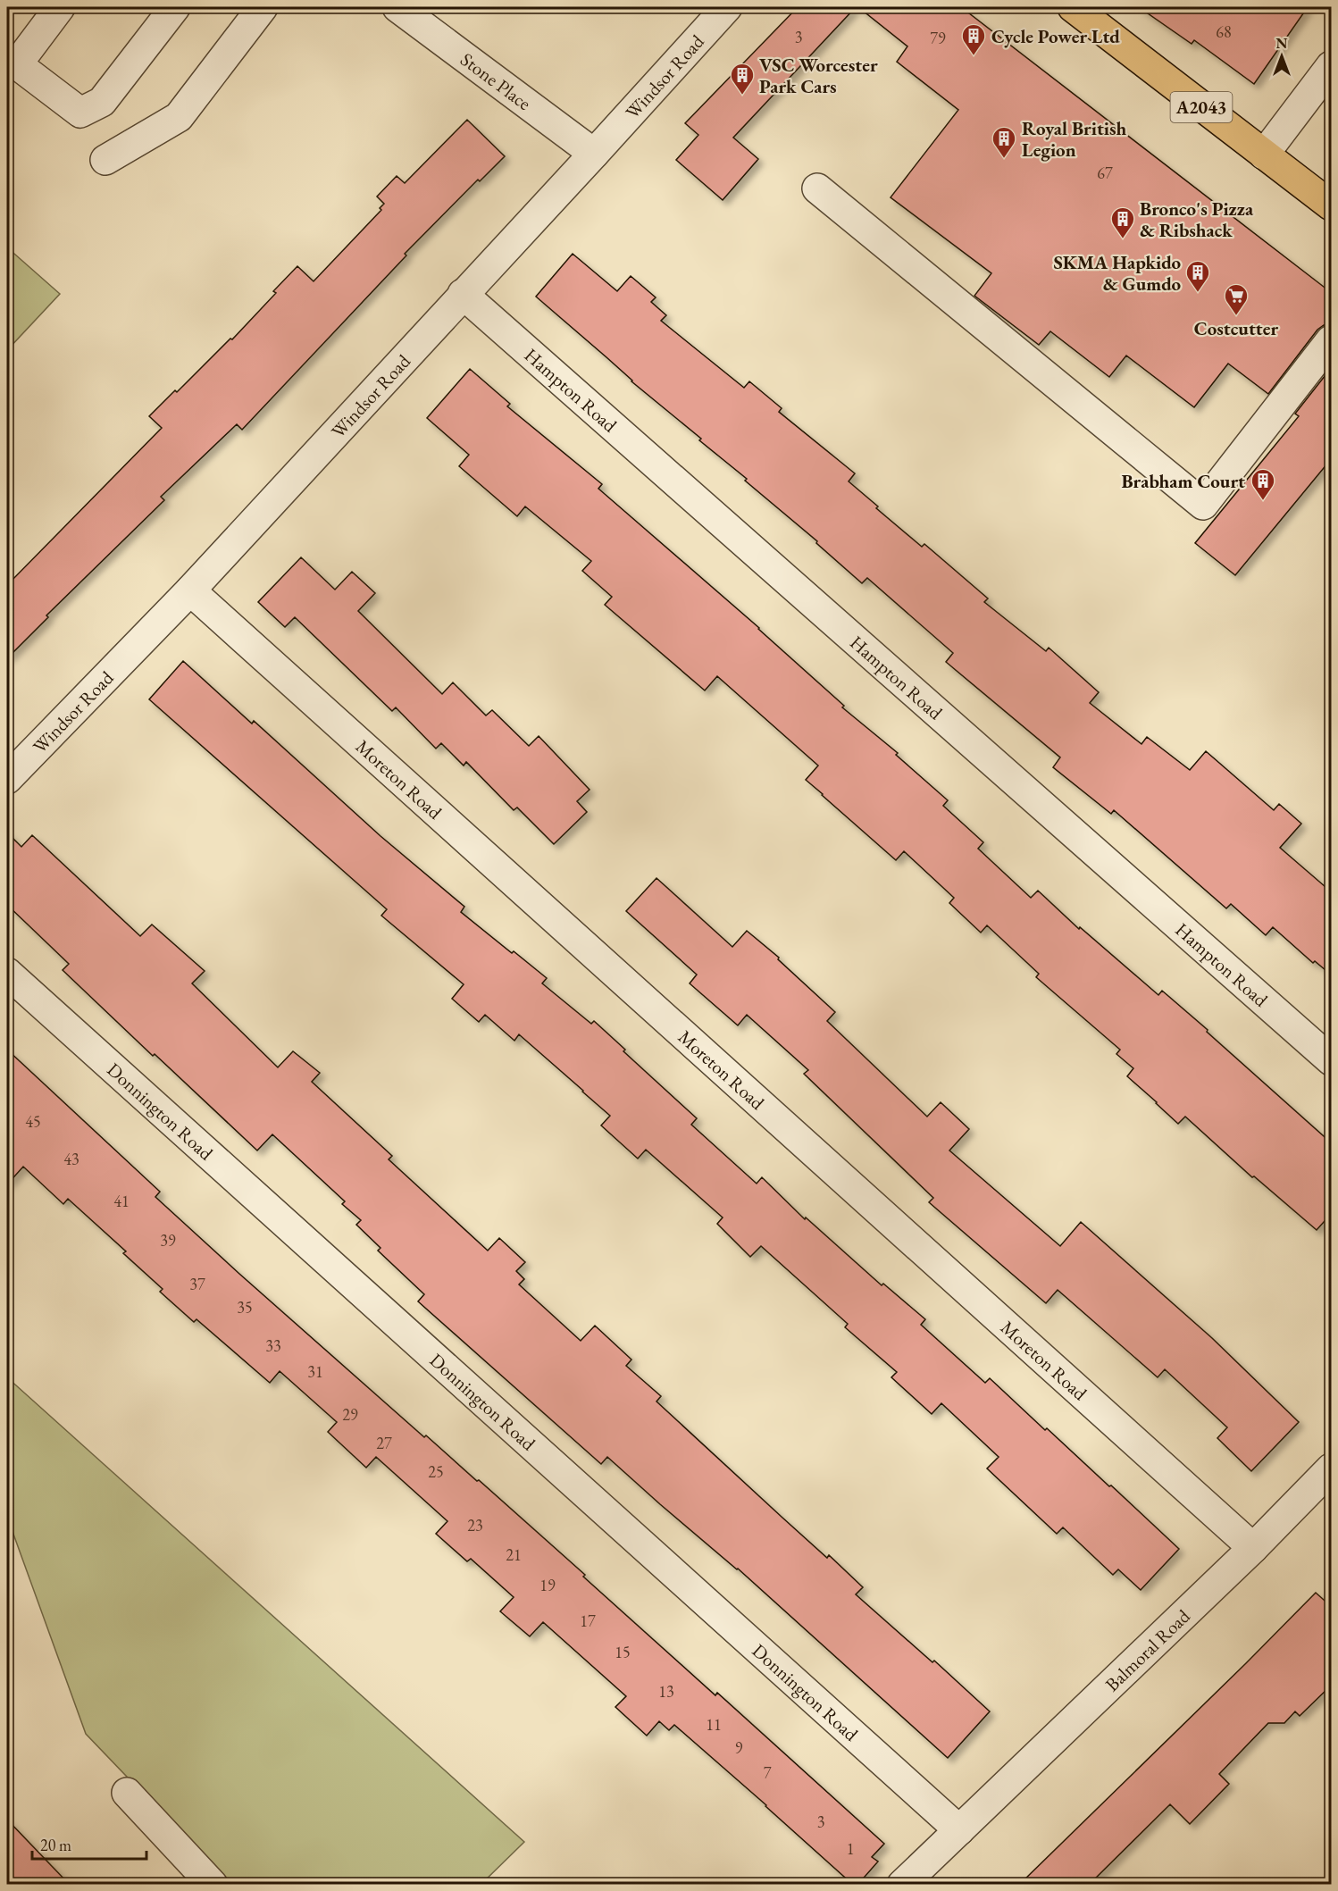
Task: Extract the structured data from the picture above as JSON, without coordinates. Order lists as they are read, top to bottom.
{
  "streets": {
    "main road": ["A2043"],
    "street": [
      "Windsor Road",
      "Stone Place",
      "Hampton Road",
      "Moreton Road",
      "Donnington Road",
      "Balmoral Road"
    ]
  },
  "crossings": [
    ["Windsor Road", "Stone Place"],
    ["Windsor Road", "Hampton Road"],
    ["Windsor Road", "Moreton Road"],
    ["Moreton Road", "Balmoral Road"],
    ["Donnington Road", "Balmoral Road"]
  ],
  "places": {
    "building": [
      "Cycle Power Ltd",
      "VSC Worcester Park Cars",
      "Royal British Legion",
      "Bronco's Pizza & Ribshack",
      "SKMA Hapkido & Gumdo",
      "Brabham Court"
    ],
    "supermarket": ["Costcutter"]
  },
  "house_numbers": [
    "68",
    "3",
    "79",
    "67",
    "45",
    "43",
    "41",
    "39",
    "37",
    "35",
    "33",
    "31",
    "29",
    "27",
    "25",
    "23",
    "21",
    "19",
    "17",
    "15",
    "13",
    "11",
    "9",
    "7",
    "3",
    "1"
  ],
  "scale_bar": "20 m",
  "north": "top"
}
